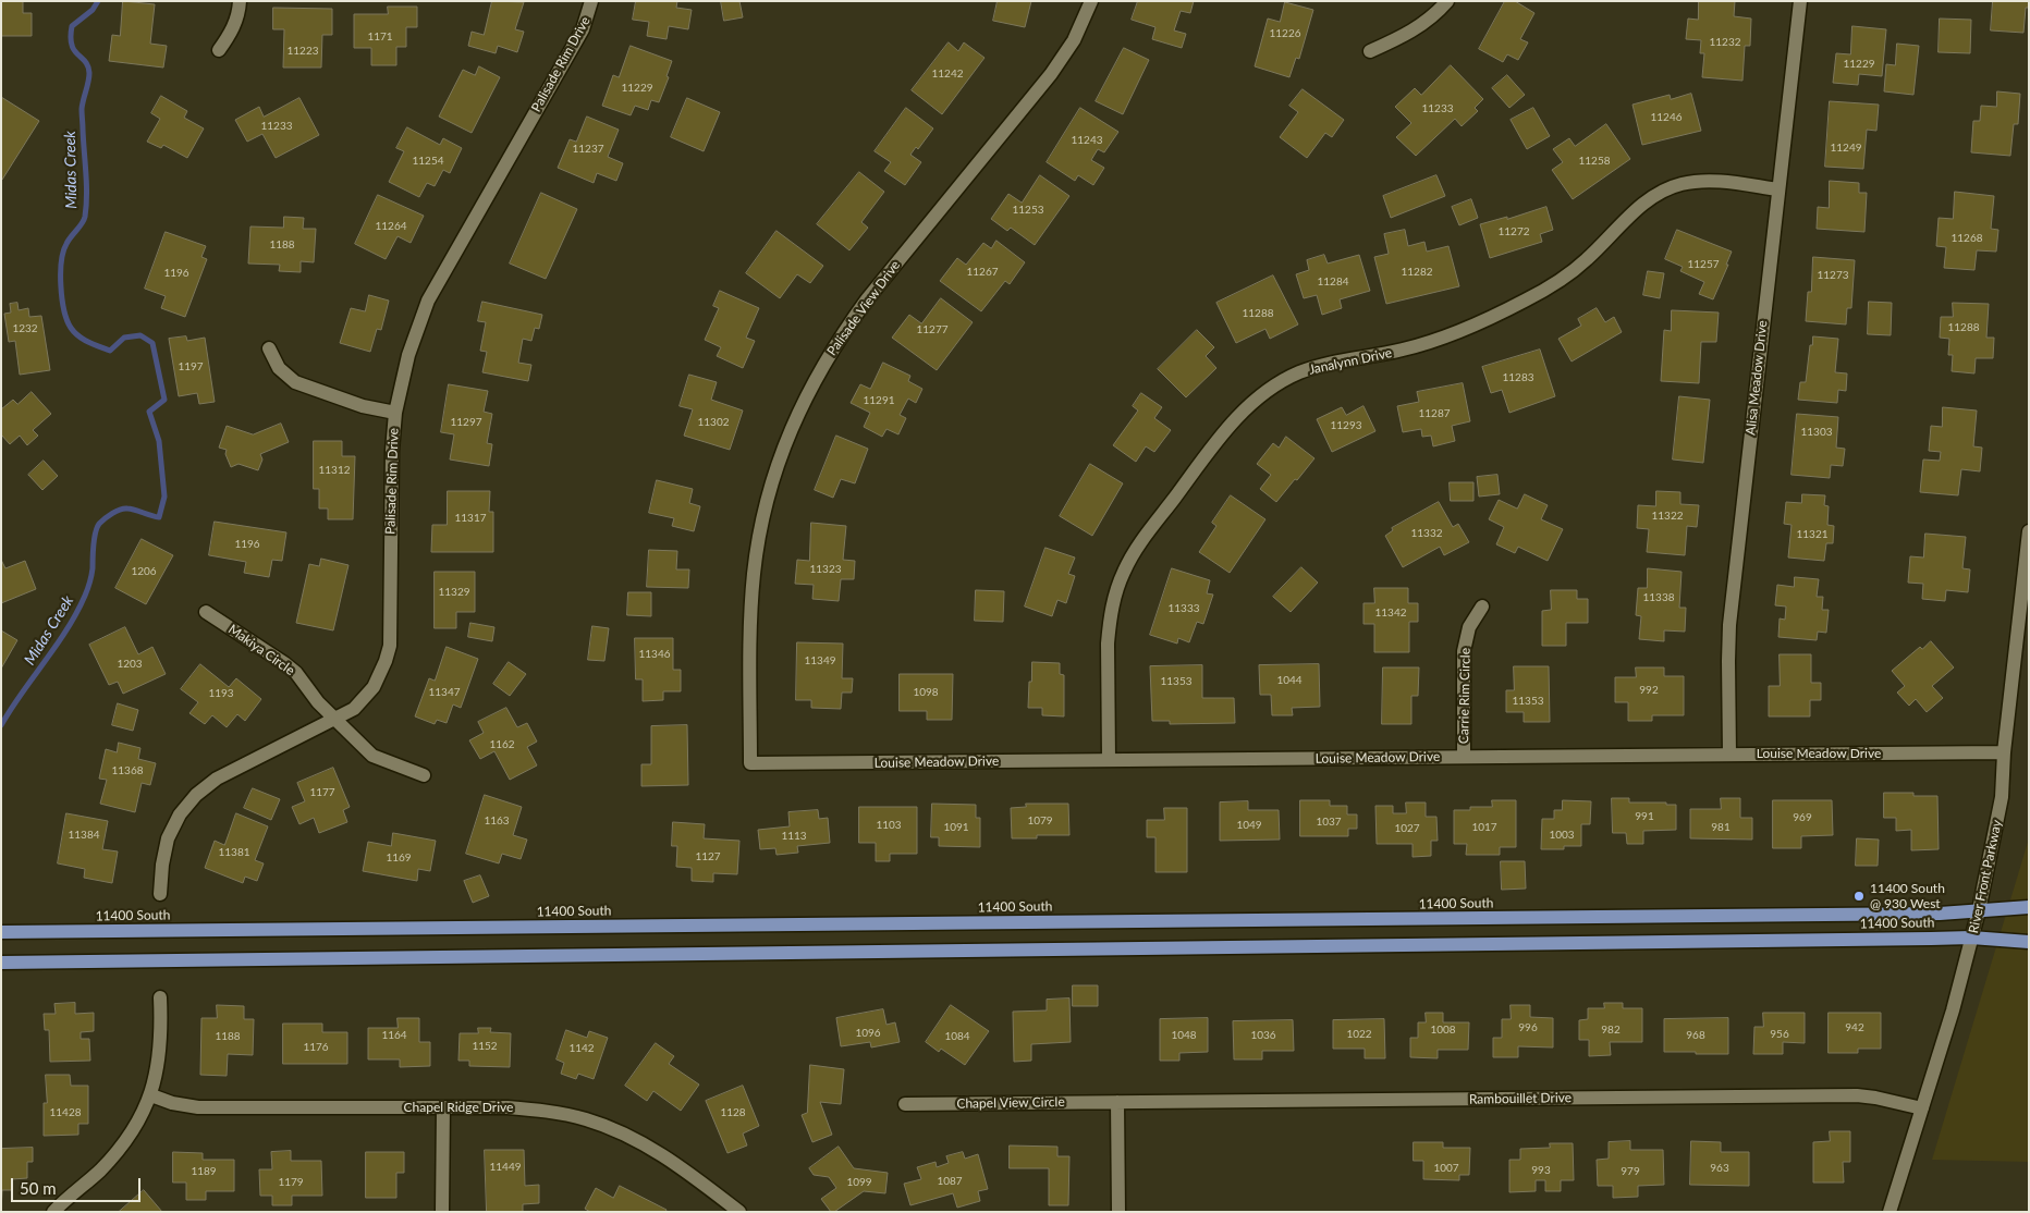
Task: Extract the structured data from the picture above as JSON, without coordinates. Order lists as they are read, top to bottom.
{
  "streets": {
    "main road": ["11400 South"],
    "street": [
      "Palisade Rim Drive",
      "Palisade View Drive",
      "Janalynn Drive",
      "Alisa Meadow Drive",
      "Makiya Circle",
      "Carrie Rim Circle",
      "Louise Meadow Drive",
      "River Front Parkway",
      "Rambouillet Drive",
      "Chapel View Circle",
      "Chapel Ridge Drive"
    ]
  },
  "crossings": [
    ["Palisade Rim Drive", "Makiya Circle"],
    ["Palisade View Drive", "Louise Meadow Drive"],
    ["Janalynn Drive", "Alisa Meadow Drive"],
    ["Janalynn Drive", "Louise Meadow Drive"],
    ["Alisa Meadow Drive", "Louise Meadow Drive"],
    ["Carrie Rim Circle", "Louise Meadow Drive"],
    ["Louise Meadow Drive", "River Front Parkway"],
    ["River Front Parkway", "11400 South"],
    ["River Front Parkway", "Rambouillet Drive"],
    ["Rambouillet Drive", "Chapel View Circle"]
  ],
  "water": ["Midas Creek"],
  "places": ["11400 South @ 930 West"],
  "house_numbers": [
    "11226",
    "1171",
    "11232",
    "11223",
    "11229",
    "11242",
    "11229",
    "11233",
    "11246",
    "11233",
    "11243",
    "11249",
    "11237",
    "11254",
    "11258",
    "11253",
    "11264",
    "11272",
    "11268",
    "1188",
    "11257",
    "11267",
    "11282",
    "1196",
    "11273",
    "11284",
    "11288",
    "11288",
    "1232",
    "11277",
    "1197",
    "11283",
    "11291",
    "11287",
    "11297",
    "11302",
    "11293",
    "11303",
    "11312",
    "11322",
    "11317",
    "11332",
    "11321",
    "1196",
    "11323",
    "1206",
    "11329",
    "11338",
    "11333",
    "11342",
    "11346",
    "11349",
    "1203",
    "1044",
    "11353",
    "992",
    "11347",
    "1098",
    "1193",
    "11353",
    "1162",
    "11368",
    "1177",
    "991",
    "969",
    "1163",
    "1079",
    "1037",
    "1103",
    "1049",
    "1091",
    "1017",
    "981",
    "1027",
    "11384",
    "1003",
    "1113",
    "11381",
    "1127",
    "1169",
    "996",
    "942",
    "1008",
    "982",
    "1096",
    "1022",
    "956",
    "1164",
    "1048",
    "1036",
    "968",
    "1188",
    "1084",
    "1152",
    "1176",
    "1142",
    "11428",
    "1128",
    "11449",
    "1007",
    "963",
    "993",
    "1189",
    "979",
    "1087",
    "1179",
    "1099"
  ],
  "scale_bar": "50 m"
}
